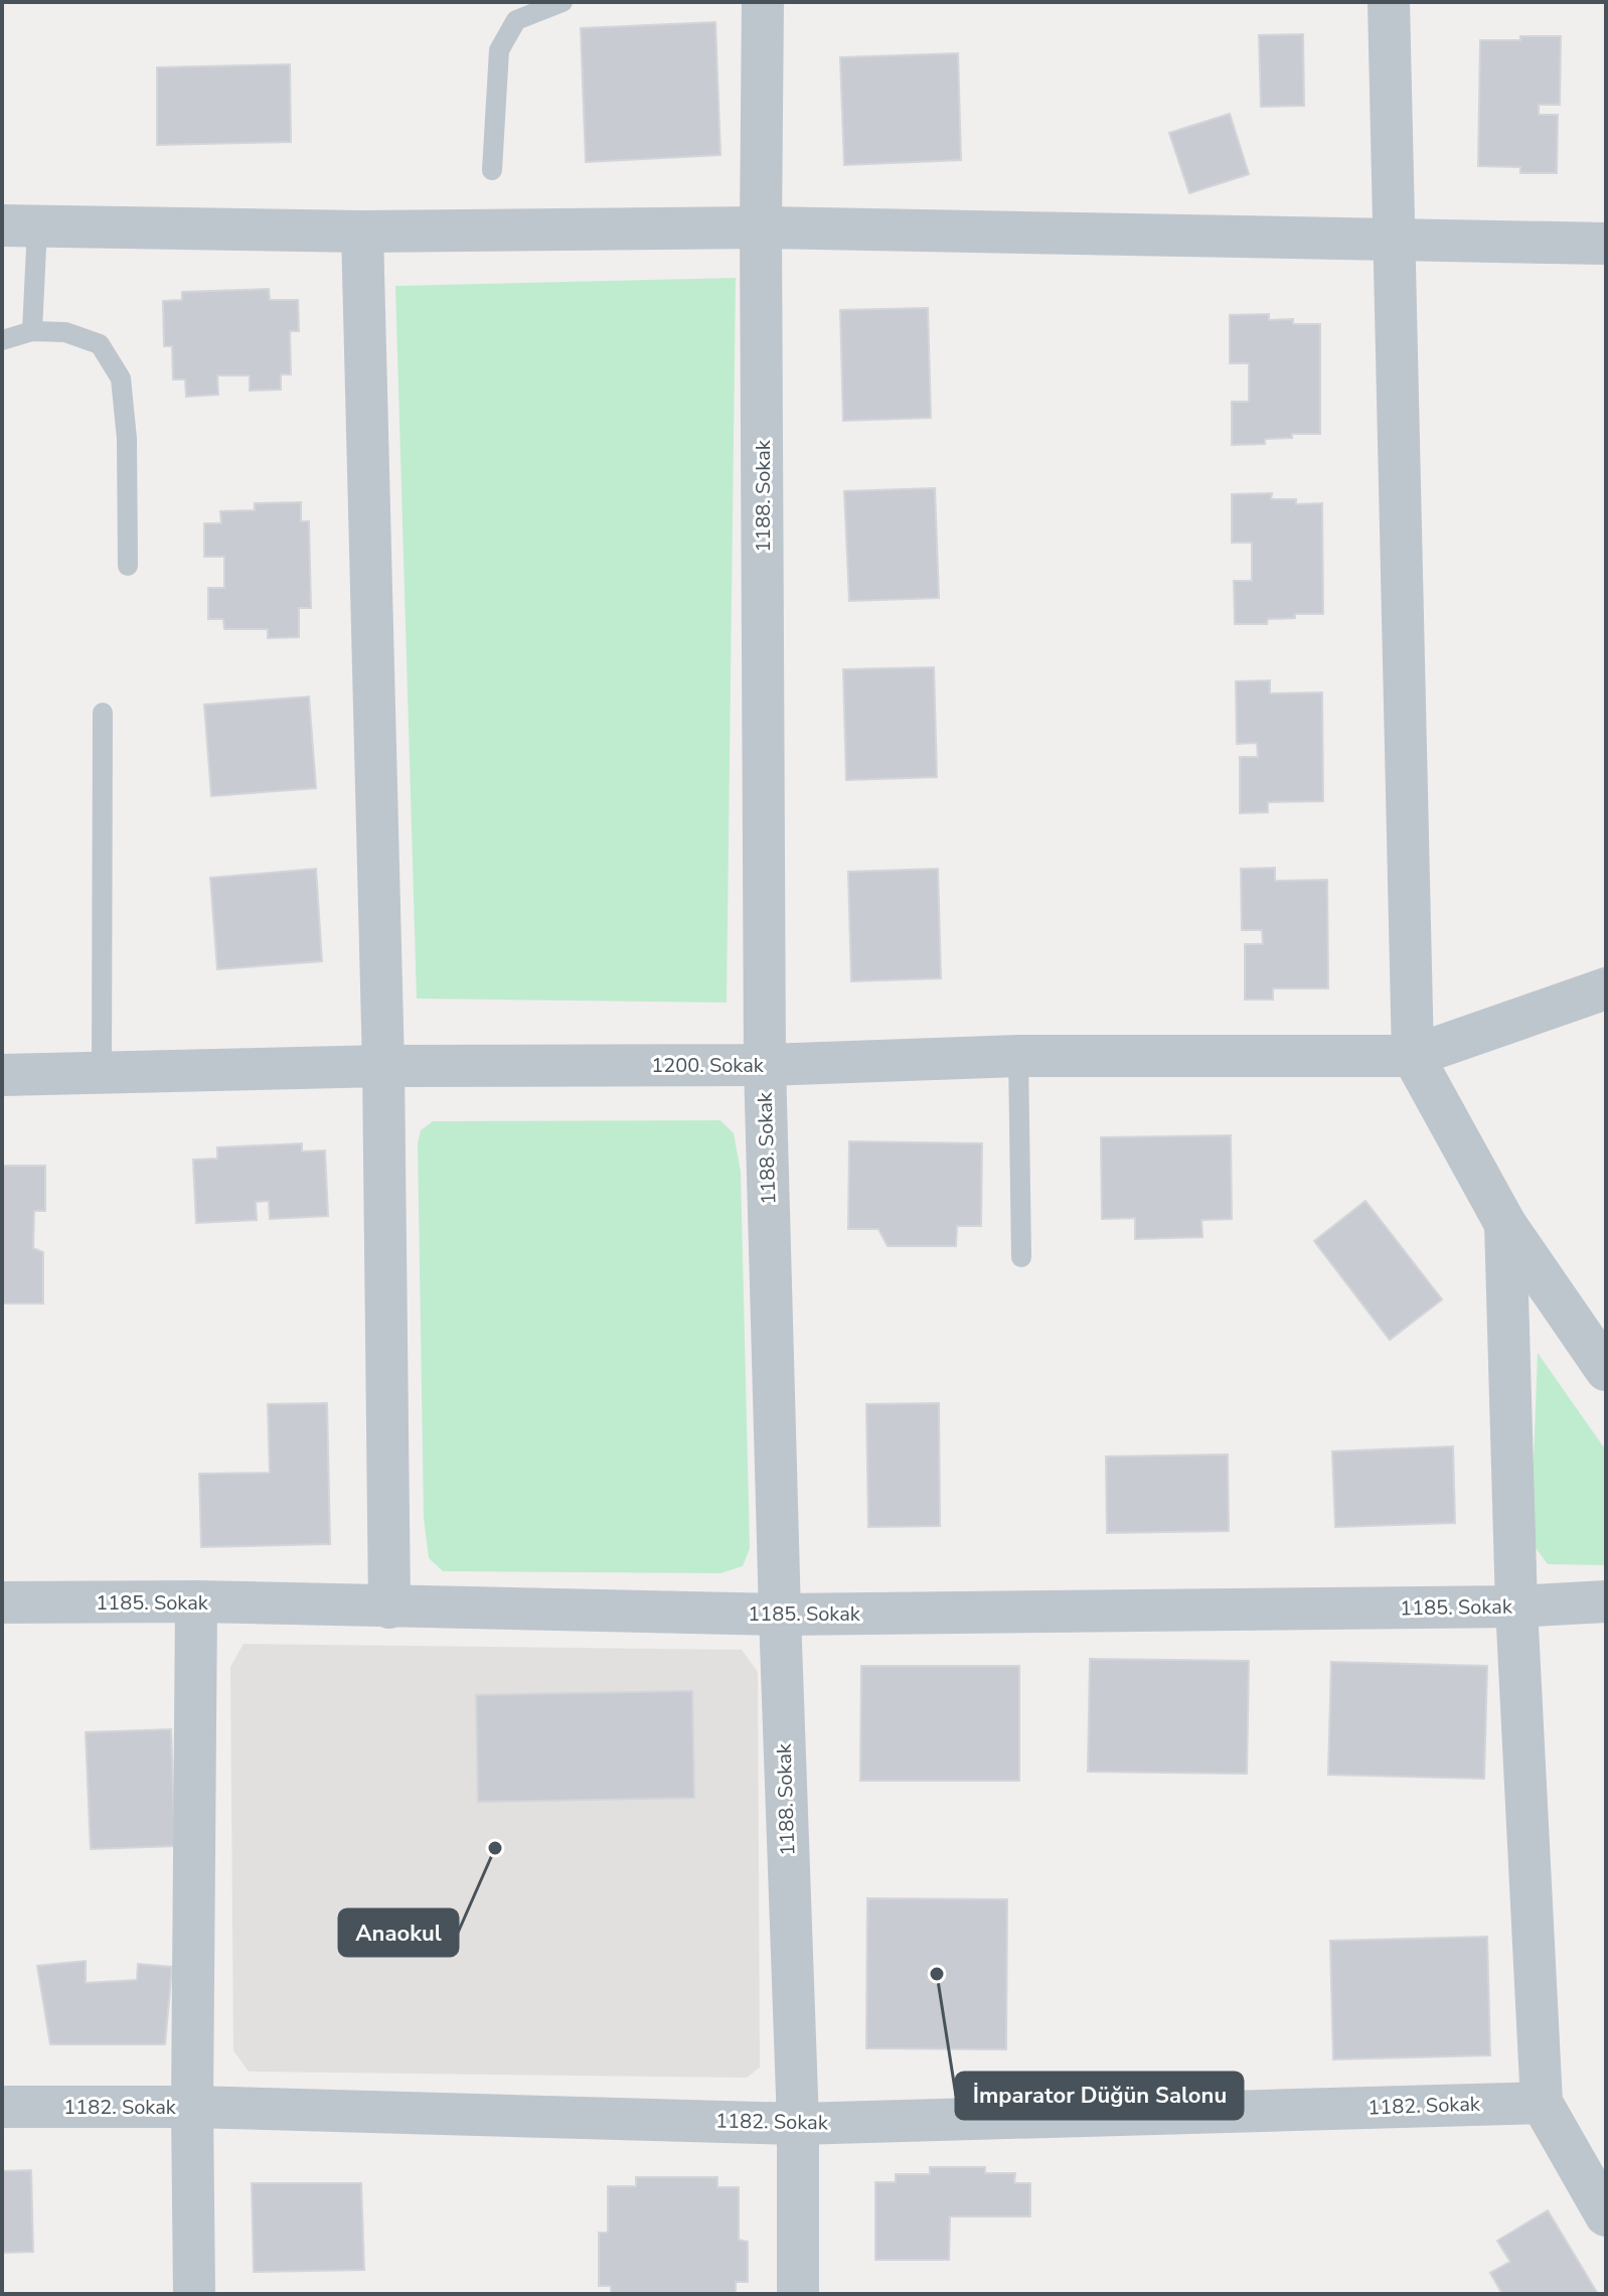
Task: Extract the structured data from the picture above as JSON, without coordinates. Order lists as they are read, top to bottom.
{
  "streets": {
    "street": [
      "1188. Sokak",
      "1200. Sokak",
      "1185. Sokak",
      "1182. Sokak"
    ]
  },
  "crossings": [
    ["1188. Sokak", "1200. Sokak"],
    ["1188. Sokak", "1185. Sokak"],
    ["1188. Sokak", "1182. Sokak"]
  ],
  "places": ["Anaokul", "İmparator Düğün Salonu"]
}
